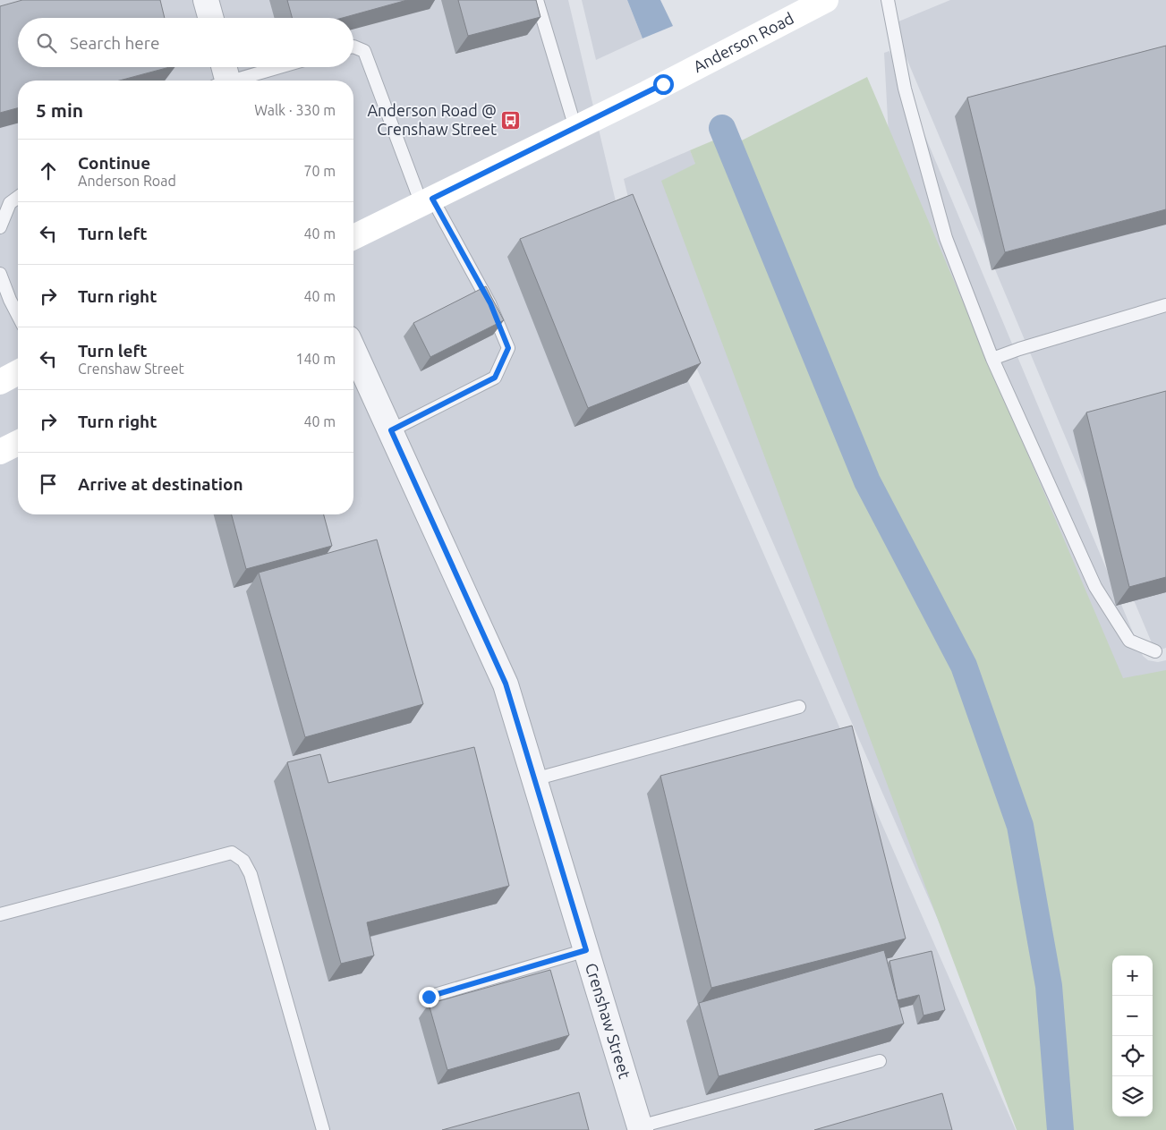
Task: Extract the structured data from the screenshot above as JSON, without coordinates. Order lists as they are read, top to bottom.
{
  "streets": {
    "main road": ["Anderson Road"],
    "street": ["Crenshaw Street"]
  },
  "places": {
    "bus stop": ["Anderson Road @ Crenshaw Street"]
  },
  "page": {
    "search": "Search here",
    "heading": ["5 min", "Walk · 330 m"],
    "list": [
      ["Continue", "Anderson Road", "70 m"],
      ["Turn left", "40 m"],
      ["Turn right", "40 m"],
      ["Turn left", "Crenshaw Street", "140 m"],
      ["Turn right", "40 m"],
      "Arrive at destination"
    ],
    "map_buttons": ["+", "−"]
  }
}
